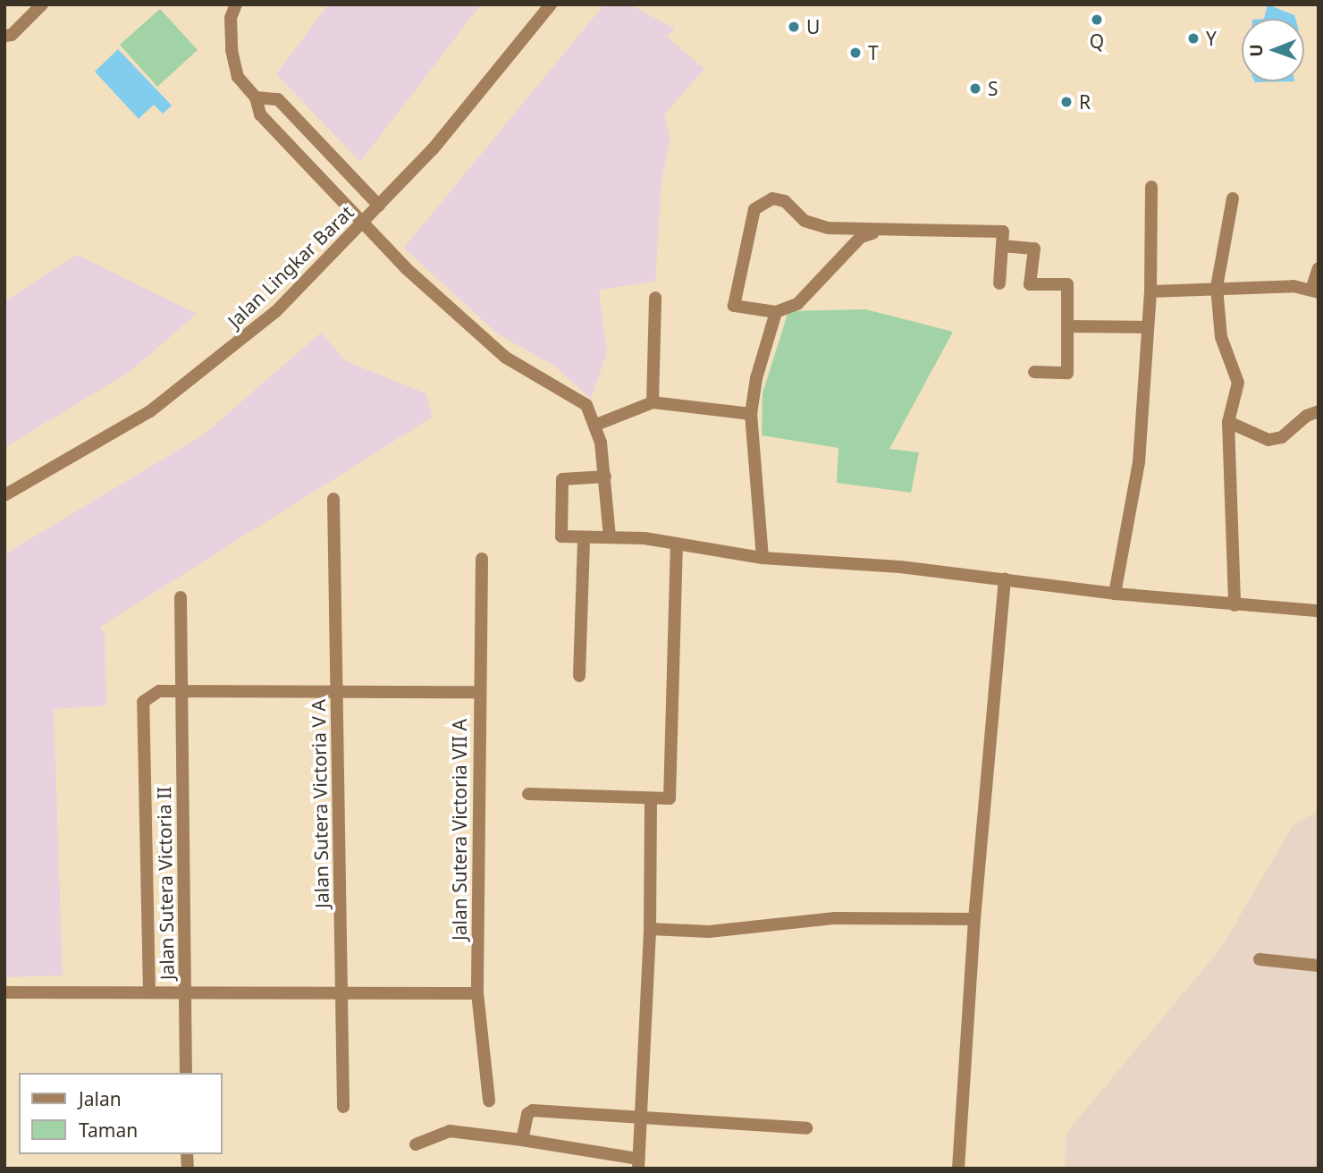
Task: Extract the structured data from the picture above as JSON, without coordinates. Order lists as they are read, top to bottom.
{
  "streets": {
    "street": [
      "Jalan Lingkar Barat",
      "Jalan Sutera Victoria V A",
      "Jalan Sutera Victoria VII A",
      "Jalan Sutera Victoria II"
    ]
  },
  "places": [
    "Q",
    "U",
    "Y",
    "T",
    "S",
    "R"
  ],
  "legend": ["Jalan", "Taman"],
  "north": "left"
}
